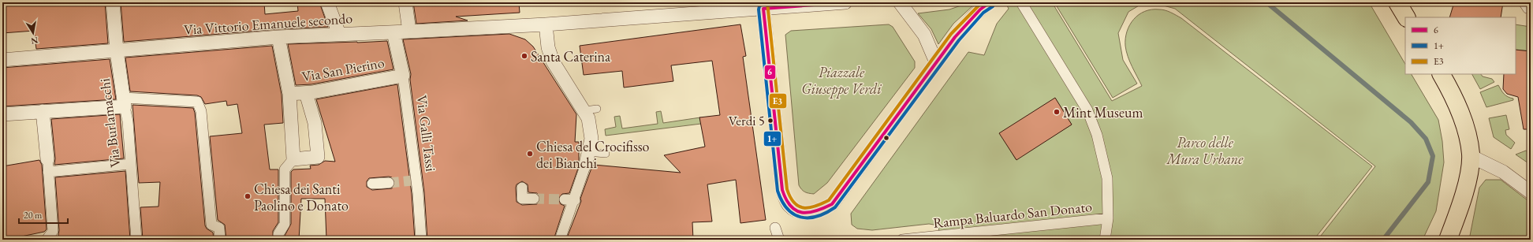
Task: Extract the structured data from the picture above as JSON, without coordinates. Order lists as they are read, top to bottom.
{
  "streets": {
    "street": [
      "Via Vittorio Emanuele secondo",
      "Via San Pierino",
      "Via Burlamacchi",
      "Via Galli Tassi",
      "Rampa Baluardo San Donato"
    ]
  },
  "crossings": [
    ["Via Vittorio Emanuele secondo", "Via San Pierino"],
    ["Via Vittorio Emanuele secondo", "Via Burlamacchi"],
    ["Via Vittorio Emanuele secondo", "Via Galli Tassi"],
    ["Via San Pierino", "Via Galli Tassi"]
  ],
  "parks": ["Piazzale Giuseppe Verdi", "Parco delle Mura Urbane"],
  "places": [
    "Santa Caterina",
    "Mint Museum",
    "Verdi 5",
    "Chiesa del Crocifisso dei Bianchi",
    "Chiesa dei Santi Paolino e Donato"
  ],
  "lines": ["transit line 6", "transit line 1+", "transit line E3"],
  "legend": ["6", "1+", "E3"],
  "scale_bar": "20 m",
  "north": "bottom"
}
